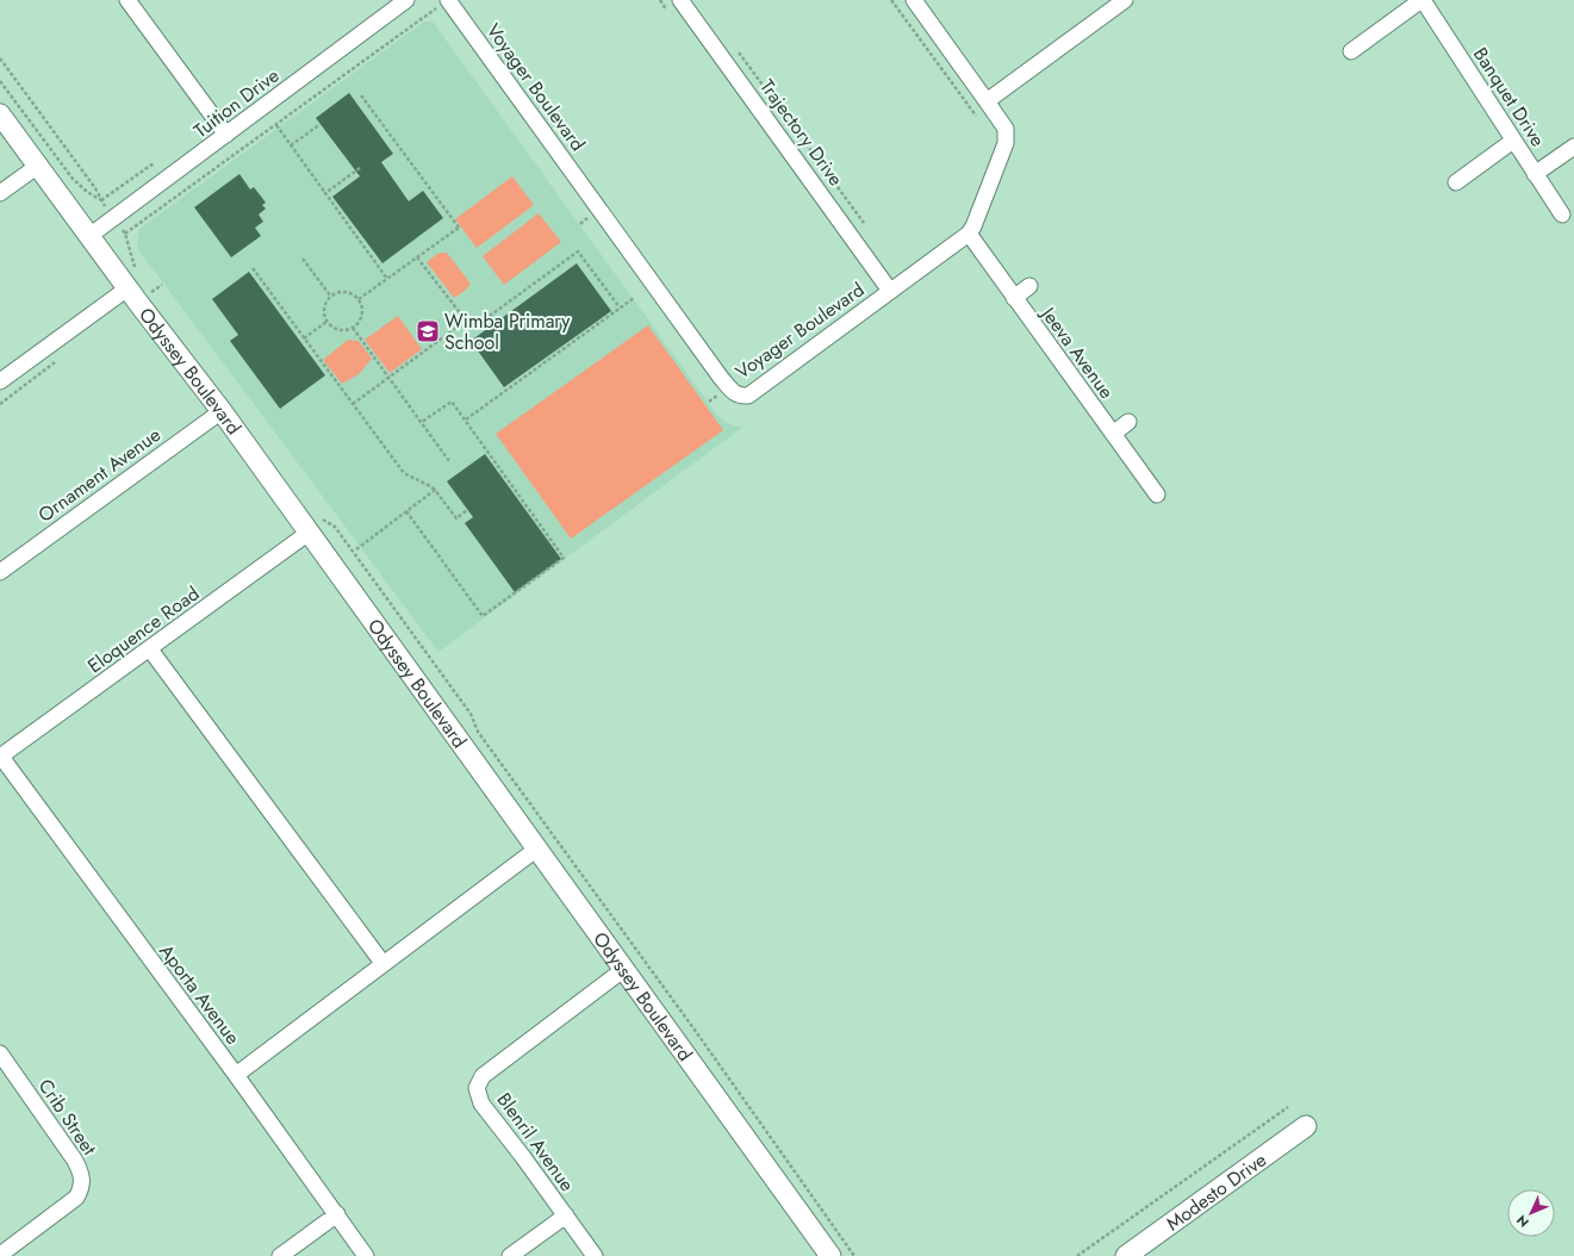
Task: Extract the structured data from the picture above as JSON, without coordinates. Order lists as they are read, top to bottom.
{
  "streets": {
    "street": [
      "Voyager Boulevard",
      "Banquet Drive",
      "Tuition Drive",
      "Trajectory Drive",
      "Jeeva Avenue",
      "Odyssey Boulevard",
      "Ornament Avenue",
      "Eloquence Road",
      "Aporta Avenue",
      "Crib Street",
      "Blenril Avenue",
      "Modesto Drive"
    ]
  },
  "crossings": [
    ["Voyager Boulevard", "Trajectory Drive"],
    ["Voyager Boulevard", "Jeeva Avenue"],
    ["Tuition Drive", "Odyssey Boulevard"],
    ["Odyssey Boulevard", "Ornament Avenue"],
    ["Odyssey Boulevard", "Eloquence Road"],
    ["Odyssey Boulevard", "Blenril Avenue"],
    ["Eloquence Road", "Aporta Avenue"]
  ],
  "places": {
    "school or university": ["Wimba Primary School"]
  },
  "north": "bottom left"
}
